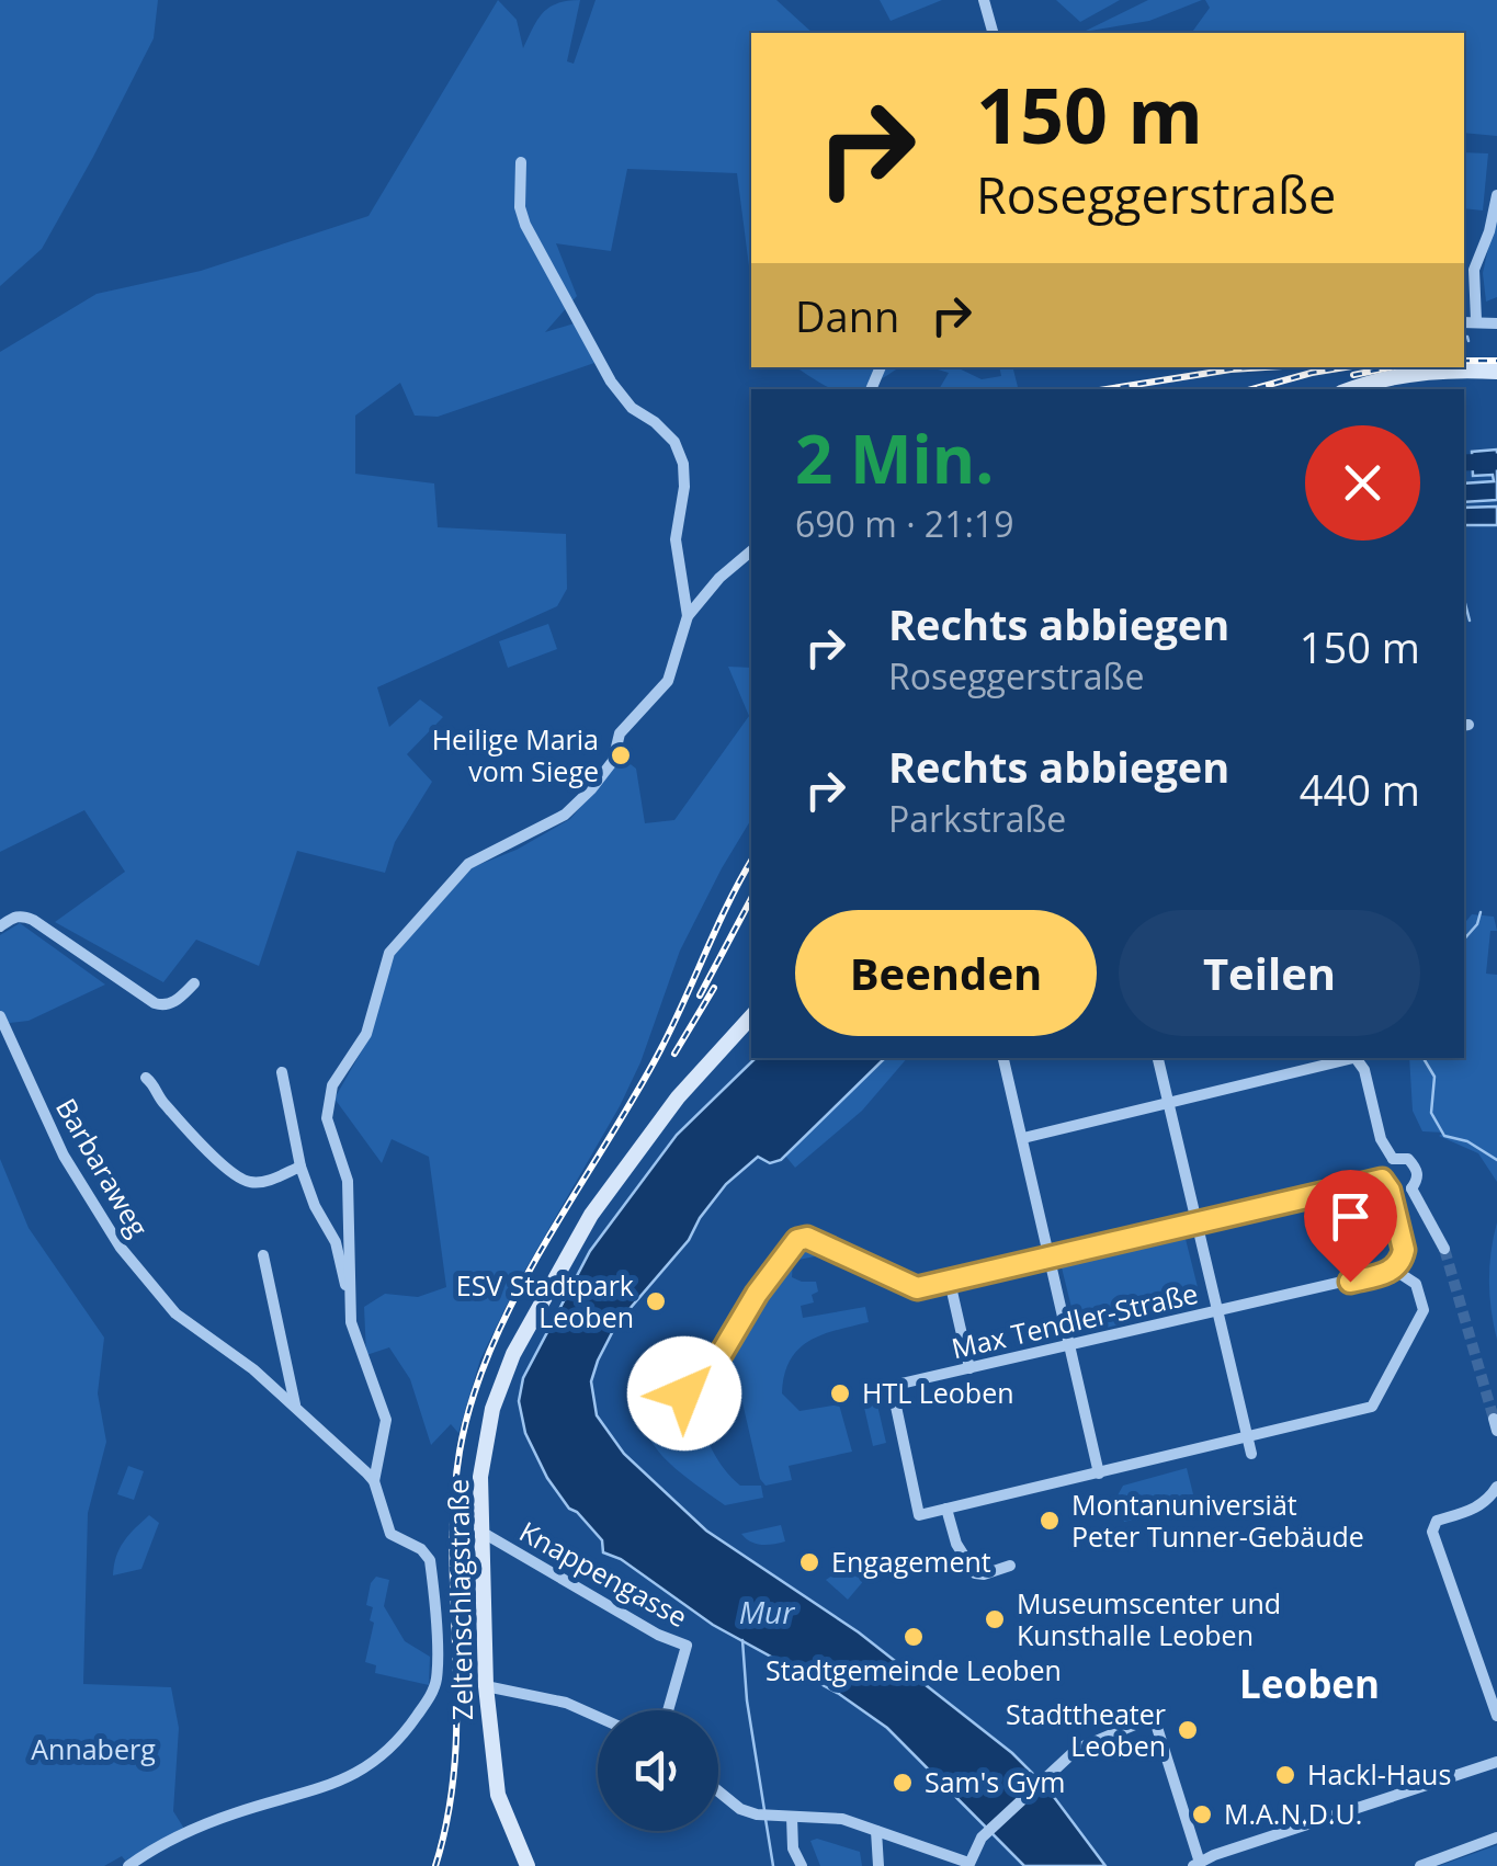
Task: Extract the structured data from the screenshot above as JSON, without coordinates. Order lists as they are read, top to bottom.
{
  "streets": {
    "main road": ["Zeltenschlagstraße"],
    "street": ["Barbaraweg", "Max Tendler-Straße", "Knappengasse"]
  },
  "crossings": [
    ["Knappengasse", "Zeltenschlagstraße"]
  ],
  "districts": ["Leoben"],
  "water": ["Mur"],
  "parks": ["Annaberg"],
  "places": [
    "Heilige Maria vom Siege",
    "ESV Stadtpark Leoben",
    "HTL Leoben",
    "Montanuniversiät Peter Tunner-Gebäude",
    "Engagement",
    "Museumscenter und Kunsthalle Leoben",
    "Stadtgemeinde Leoben",
    "Stadttheater Leoben",
    "Hackl-Haus",
    "Sam's Gym",
    "M.A.N.D.U."
  ],
  "page": {
    "turn": ["150 m", "Roseggerstraße"],
    "then": "Dann",
    "heading": ["2 Min.", "690 m · 21:19"],
    "list": [
      {
        "name": "Rechts abbiegen",
        "note": "Roseggerstraße",
        "value": "150 m"
      },
      {
        "name": "Rechts abbiegen",
        "note": "Parkstraße",
        "value": "440 m"
      }
    ],
    "buttons": ["Beenden", "Teilen"]
  }
}
